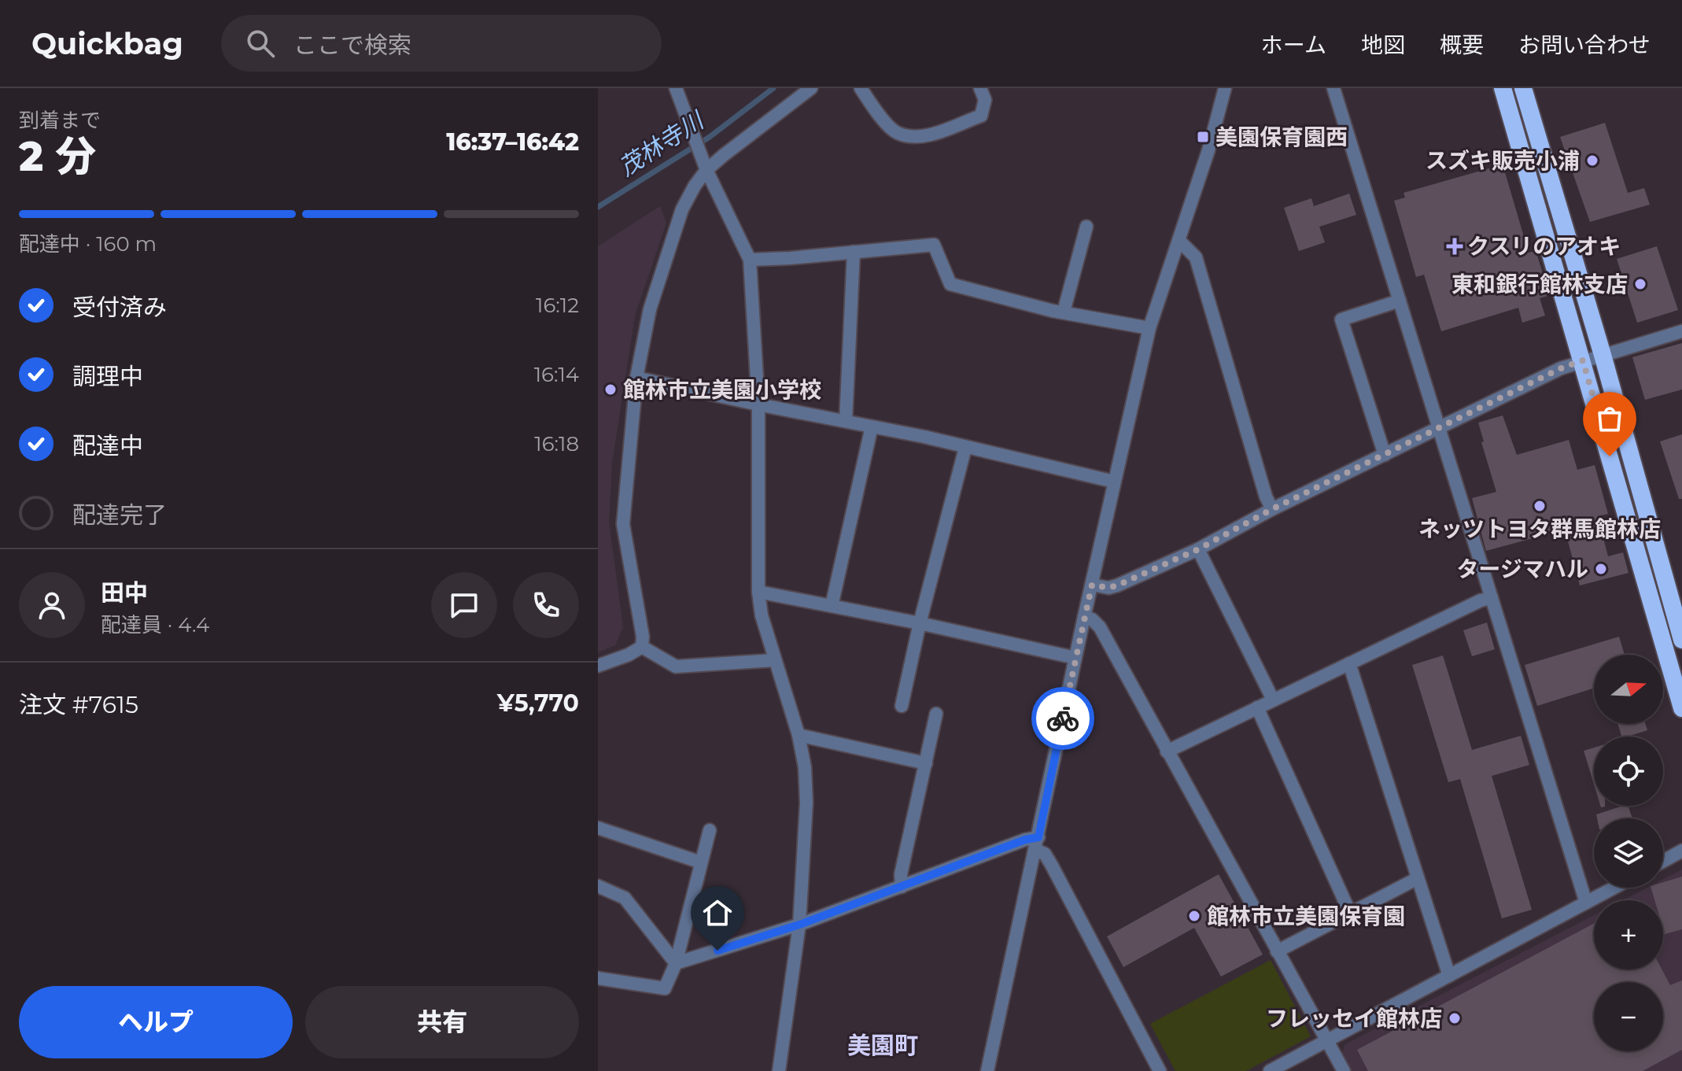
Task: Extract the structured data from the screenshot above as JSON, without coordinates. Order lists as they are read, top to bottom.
{
  "districts": ["美園町"],
  "water": ["茂林寺川"],
  "places": {
    "transit": ["美園保育園西"],
    "other": [
      "スズキ販売小浦",
      "東和銀行館林支店",
      "館林市立美園小学校",
      "ネッツトヨタ群馬館林店",
      "タージマハル",
      "館林市立美園保育園",
      "フレッセイ館林店"
    ],
    "health": ["クスリのアオキ"]
  },
  "north": "right",
  "page": {
    "header": "Quickbag",
    "search": "ここで検索",
    "nav": [
      "ホーム",
      "地図",
      "概要",
      "お問い合わせ"
    ],
    "heading": ["2 分", "到着まで", "16:37–16:42"],
    "panel": [
      "田中",
      "配達員 · 4.4",
      "注文 #7615",
      "¥5,770"
    ],
    "bar": "配達中 · 160 m",
    "list": [
      ["受付済み", "16:12"],
      ["調理中", "16:14"],
      ["配達中", "16:18"],
      "配達完了"
    ],
    "map_buttons": ["+", "−"],
    "buttons": ["ヘルプ", "共有"]
  }
}
